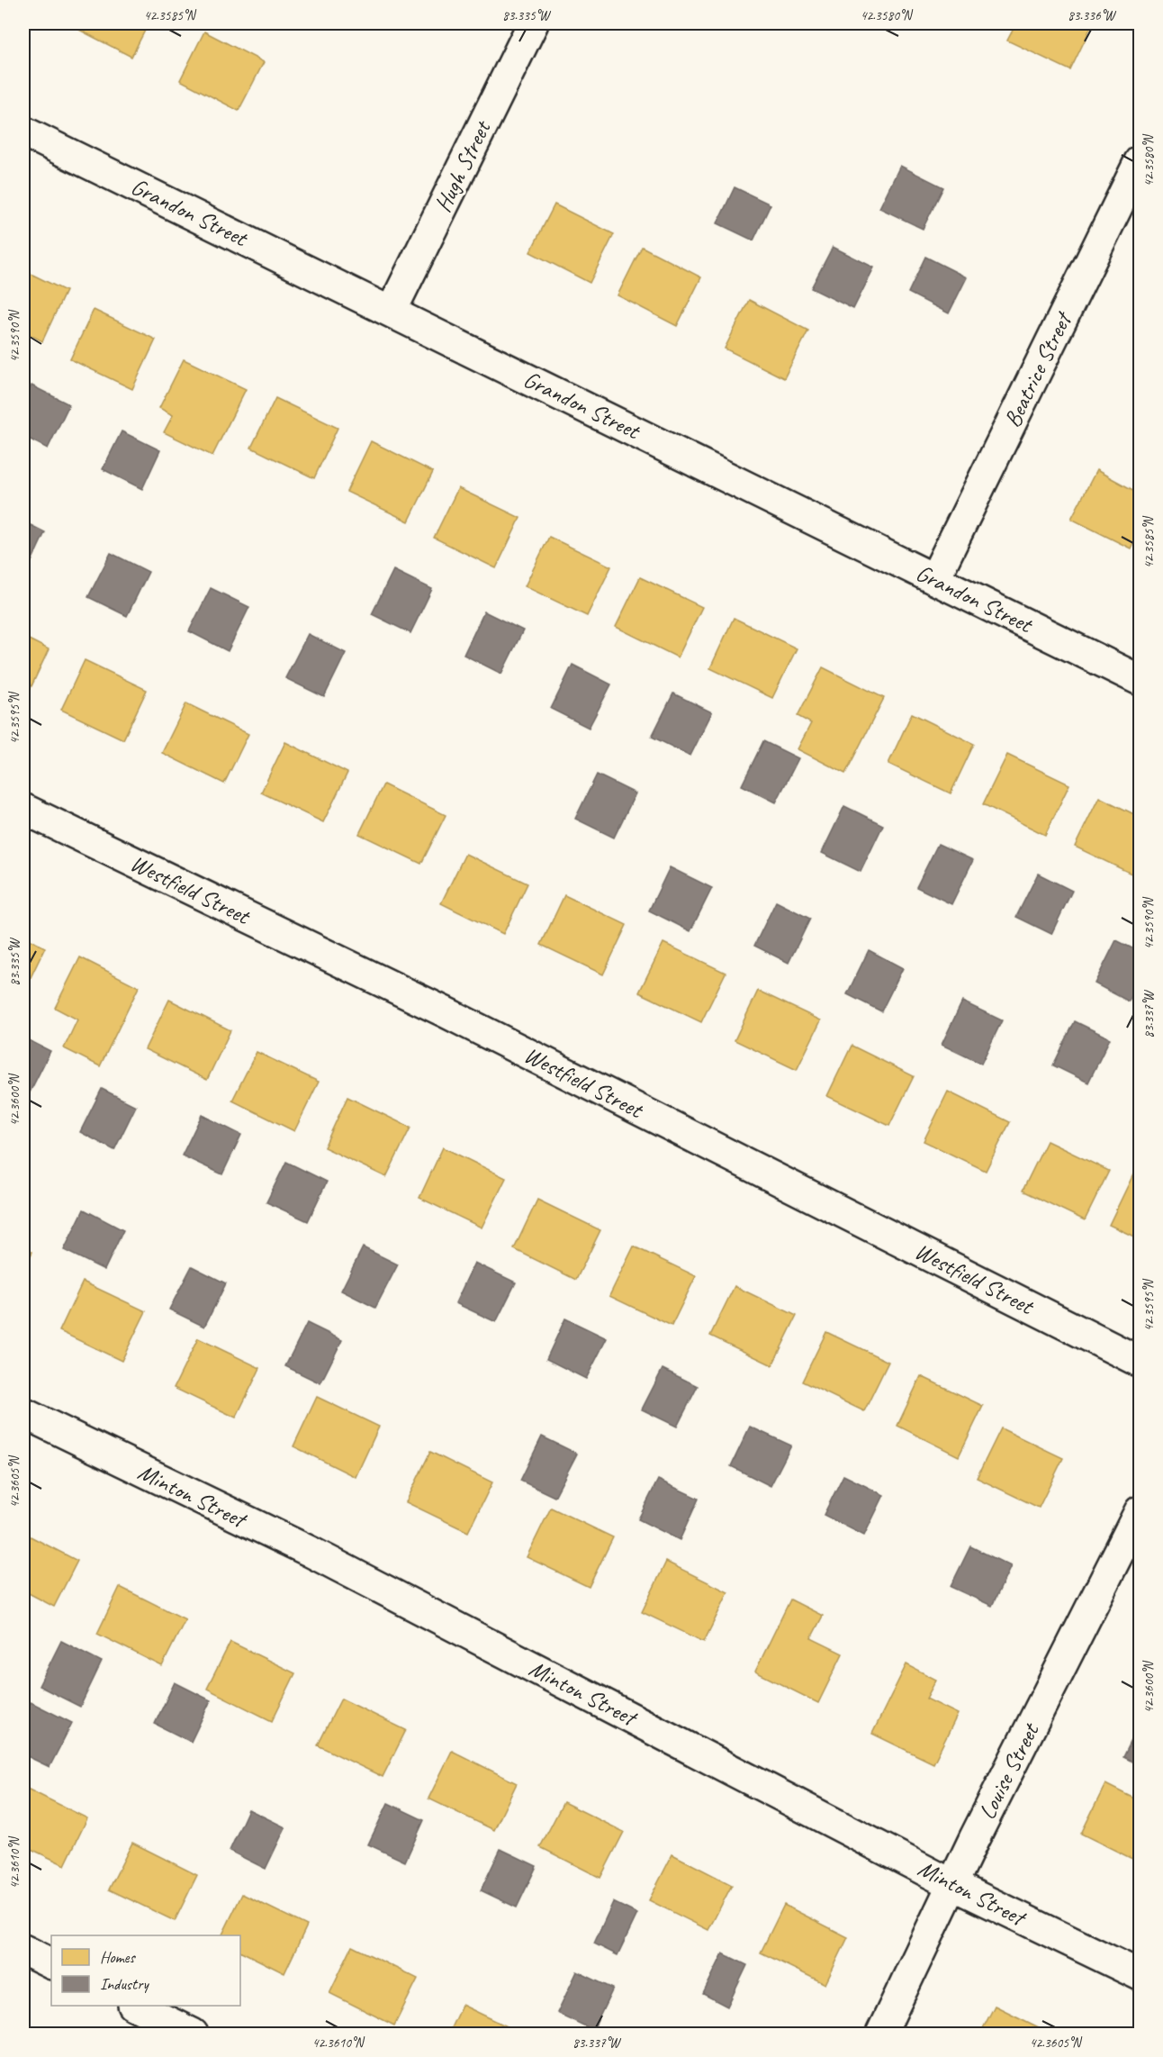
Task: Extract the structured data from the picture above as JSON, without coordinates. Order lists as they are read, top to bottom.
{
  "streets": {
    "street": [
      "Hugh Street",
      "Grandon Street",
      "Beatrice Street",
      "Westfield Street",
      "Minton Street",
      "Louise Street"
    ]
  },
  "crossings": [
    ["Hugh Street", "Grandon Street"],
    ["Grandon Street", "Beatrice Street"],
    ["Minton Street", "Louise Street"]
  ],
  "legend": ["Homes", "Industry"],
  "coordinates": [
    "42.3585°N",
    "83.335°W",
    "42.3580°N",
    "83.336°W",
    "42.3590°N",
    "42.3595°N",
    "83.337°W",
    "42.3600°N",
    "42.3605°N",
    "42.3610°N"
  ]
}
